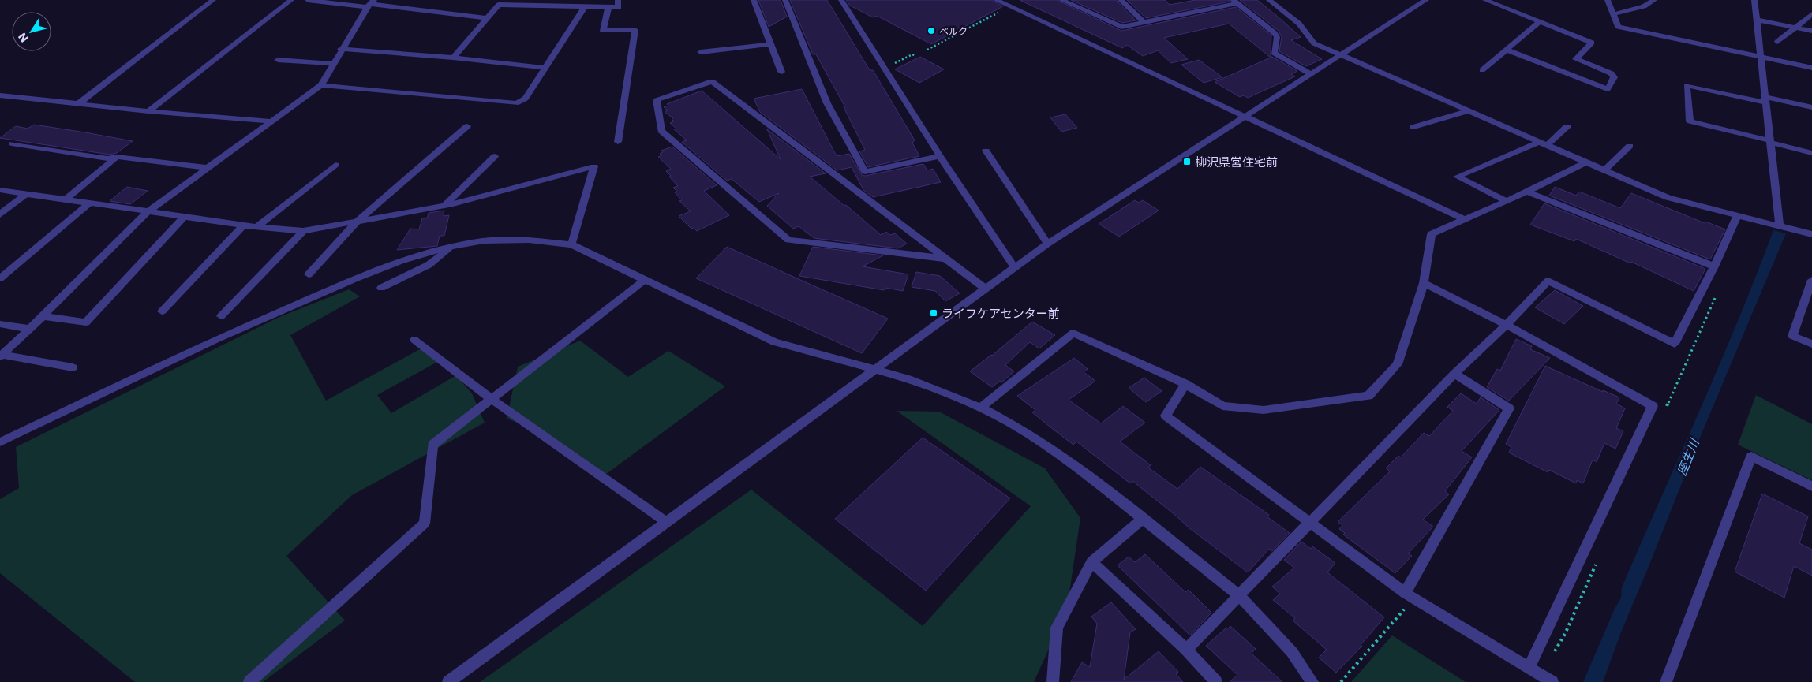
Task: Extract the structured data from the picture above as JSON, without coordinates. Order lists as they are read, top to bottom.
{
  "water": ["座生川"],
  "places": {
    "other": ["ベルク"],
    "transit": ["柳沢県営住宅前", "ライフケアセンター前"]
  },
  "north": "bottom left"
}
